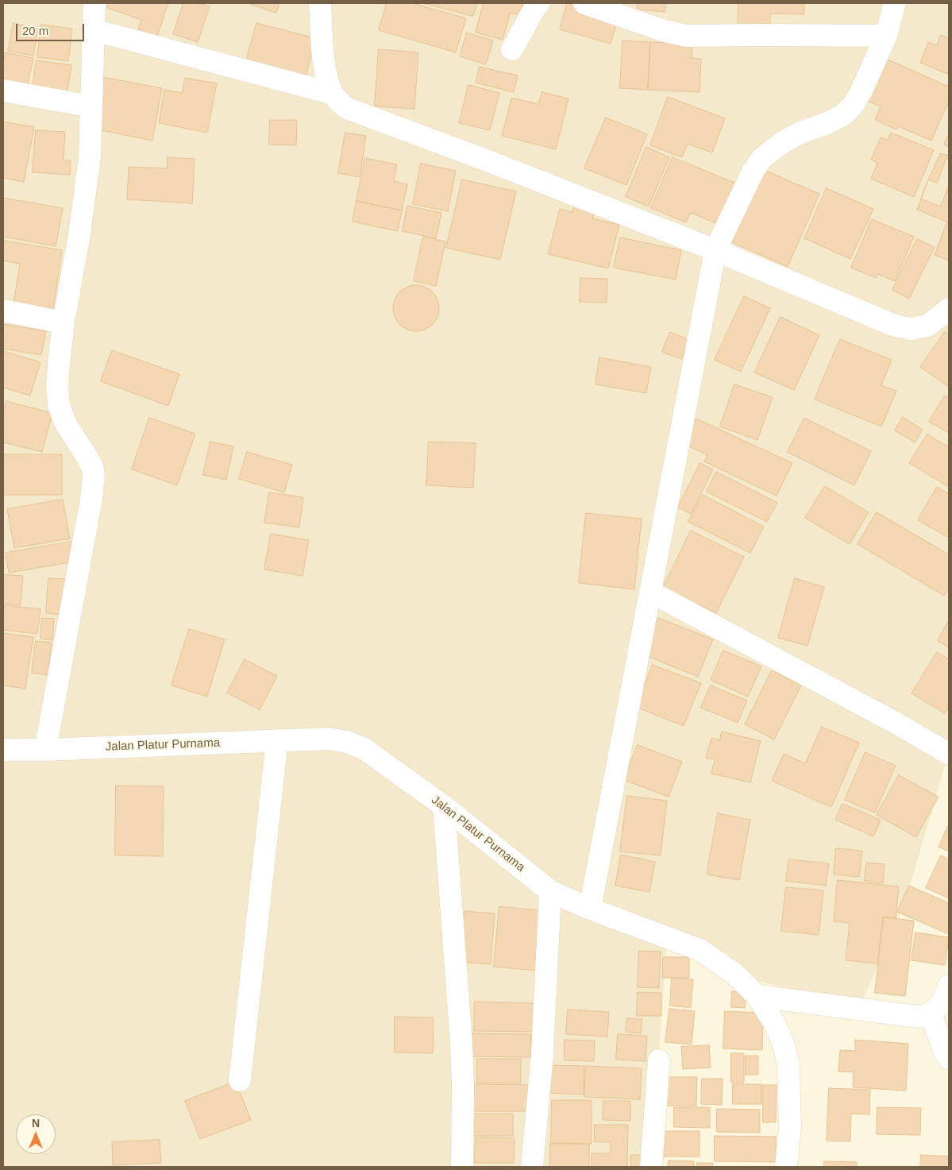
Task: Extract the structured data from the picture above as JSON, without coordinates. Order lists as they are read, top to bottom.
{
  "streets": {
    "street": ["Jalan Platur Purnama"]
  },
  "scale_bar": "20 m",
  "north": "top"
}
